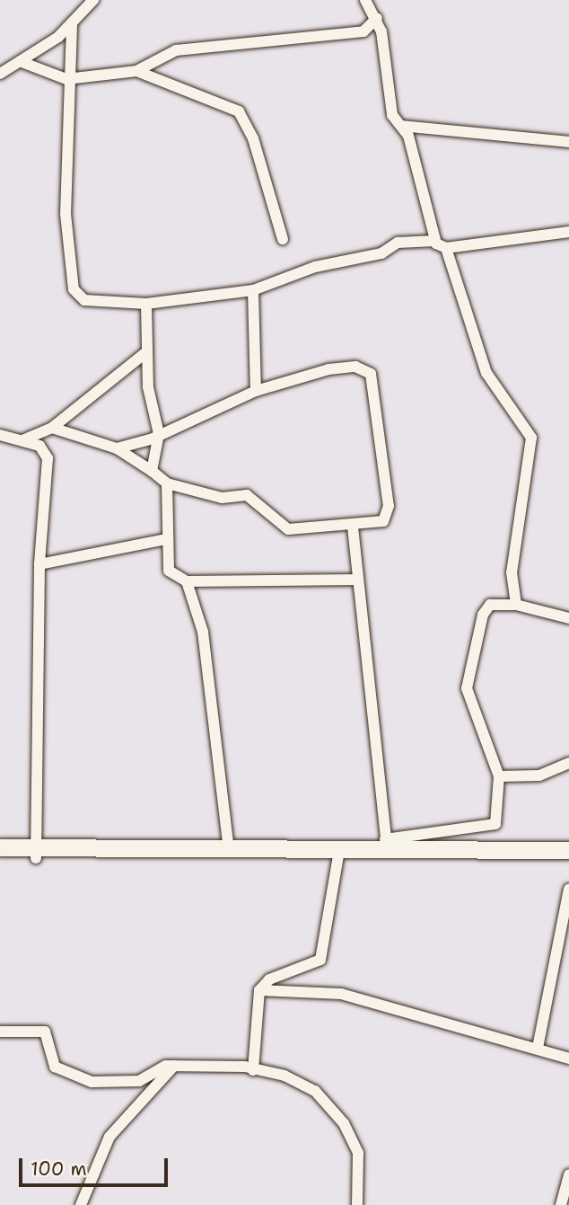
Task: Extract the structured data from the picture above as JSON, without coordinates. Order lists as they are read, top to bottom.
{
  "scale_bar": "100 m"
}
